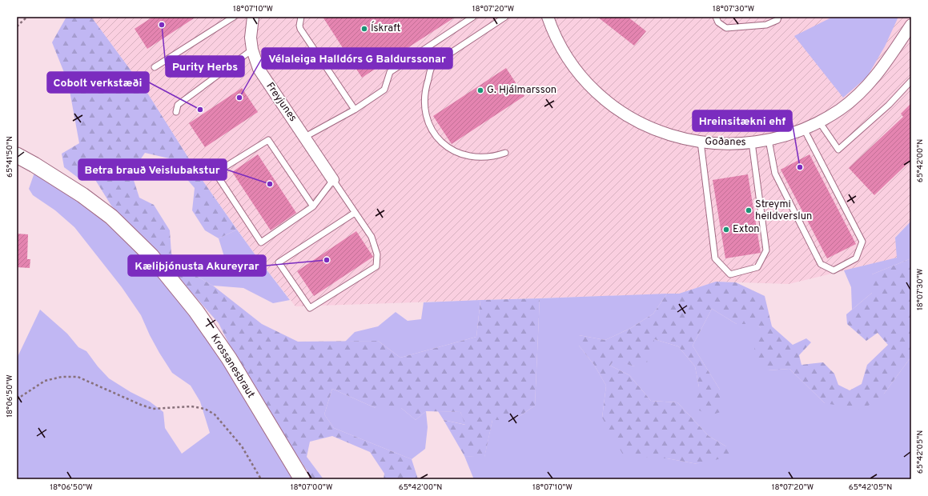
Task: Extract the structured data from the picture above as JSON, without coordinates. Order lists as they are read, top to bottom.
{
  "streets": {
    "street": ["Freyjunes", "Goðanes", "Krossanesbraut"]
  },
  "places": [
    "Purity Herbs",
    "Ískraft",
    "G. Hjálmarsson",
    "Vélaleiga Halldórs G Baldurssonar",
    "Cobolt verkstæði",
    "Hreinsitækni ehf",
    "Betra brauð Veislubakstur",
    "Streymi heildverslun",
    "Exton",
    "Kæliþjónusta Akureyrar"
  ],
  "coordinates": [
    "18°07'10\"W",
    "18°07'20\"W",
    "18°07'30\"W",
    "65°41'50\"N",
    "65°42'00\"N",
    "18°06'50\"W",
    "65°42'05\"N",
    "18°07'00\"W"
  ]
}
